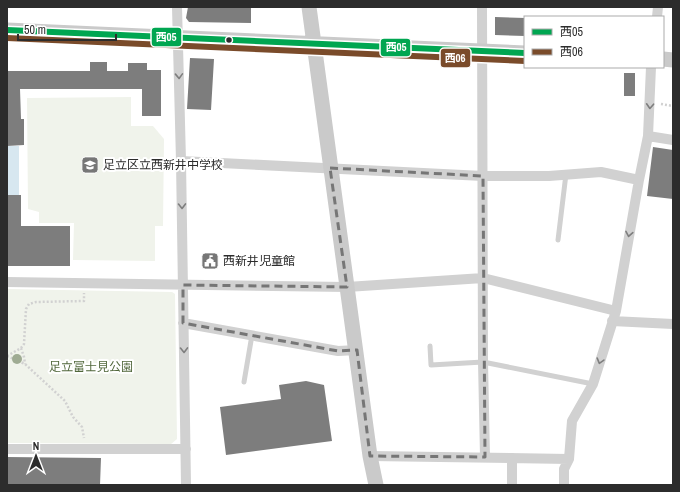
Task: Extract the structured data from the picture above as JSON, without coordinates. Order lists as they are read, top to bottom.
{
  "parks": ["足立富士見公園"],
  "places": {
    "school or university": ["足立区立西新井中学校"],
    "public building": ["西新井児童館"]
  },
  "lines": ["transit line 西05", "transit line 西06"],
  "legend": ["西05", "西06"],
  "scale_bar": "50 m",
  "north": "top"
}
